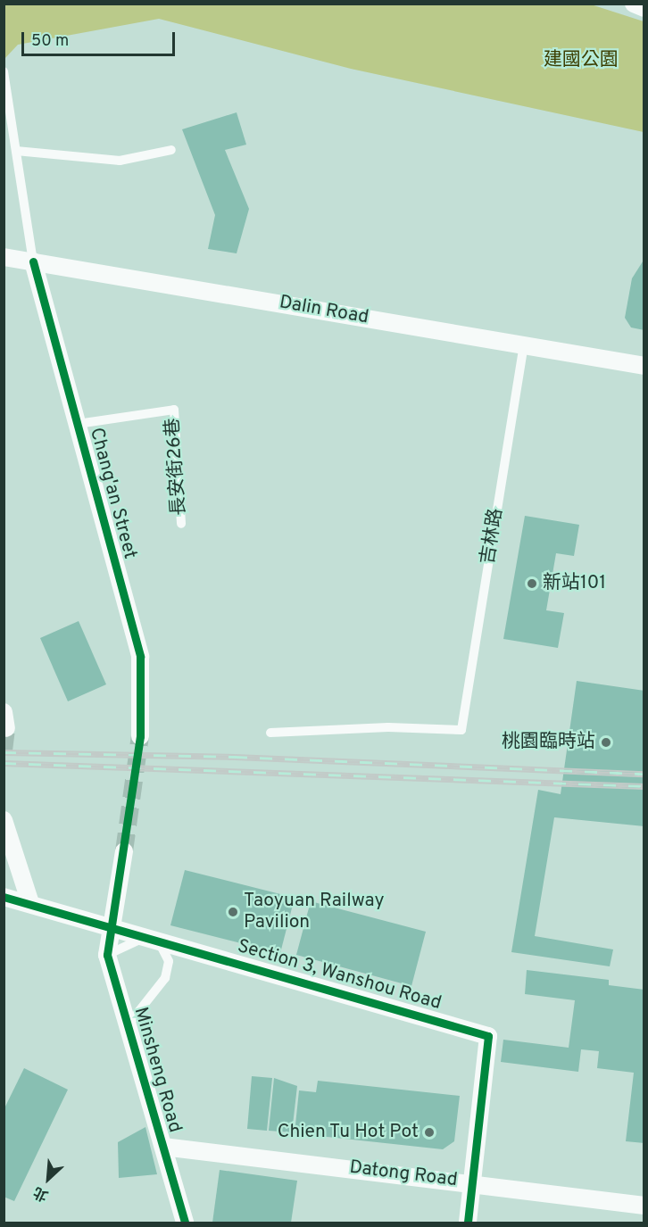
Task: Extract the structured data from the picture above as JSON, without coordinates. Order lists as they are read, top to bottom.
{
  "streets": {
    "street": [
      "Dalin Road",
      "Chang'an Street",
      "Section 3, Wanshou Road",
      "Minsheng Road",
      "Datong Road"
    ],
    "lane": ["長安街26巷", "吉林路"]
  },
  "crossings": [
    ["Dalin Road", "Chang'an Street"],
    ["Dalin Road", "吉林路"],
    ["長安街26巷", "Chang'an Street"],
    ["Section 3, Wanshou Road", "Minsheng Road"],
    ["Section 3, Wanshou Road", "Datong Road"],
    ["Minsheng Road", "Datong Road"]
  ],
  "parks": ["建國公園"],
  "places": [
    "新站101",
    "桃園臨時站",
    "Taoyuan Railway Pavilion",
    "Chien Tu Hot Pot"
  ],
  "scale_bar": "50 m",
  "north": "bottom left"
}
